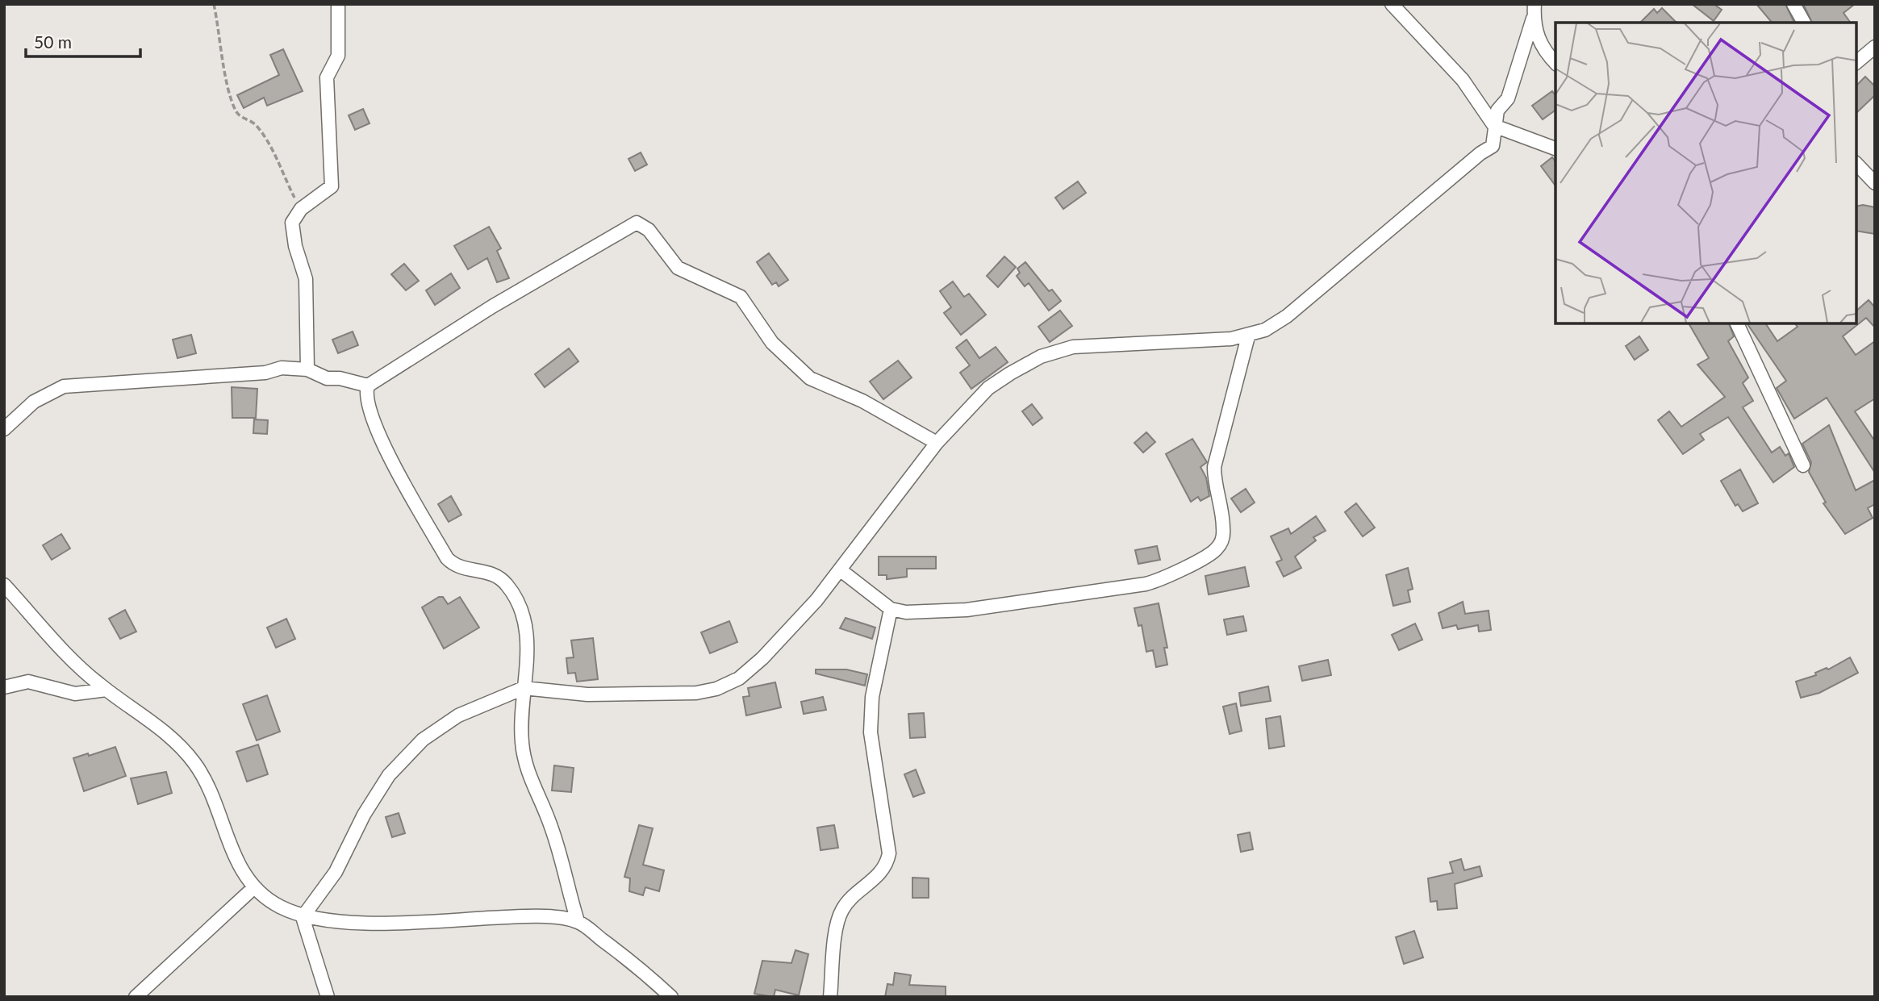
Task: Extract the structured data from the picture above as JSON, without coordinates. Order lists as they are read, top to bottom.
{
  "scale_bar": "50 m"
}
